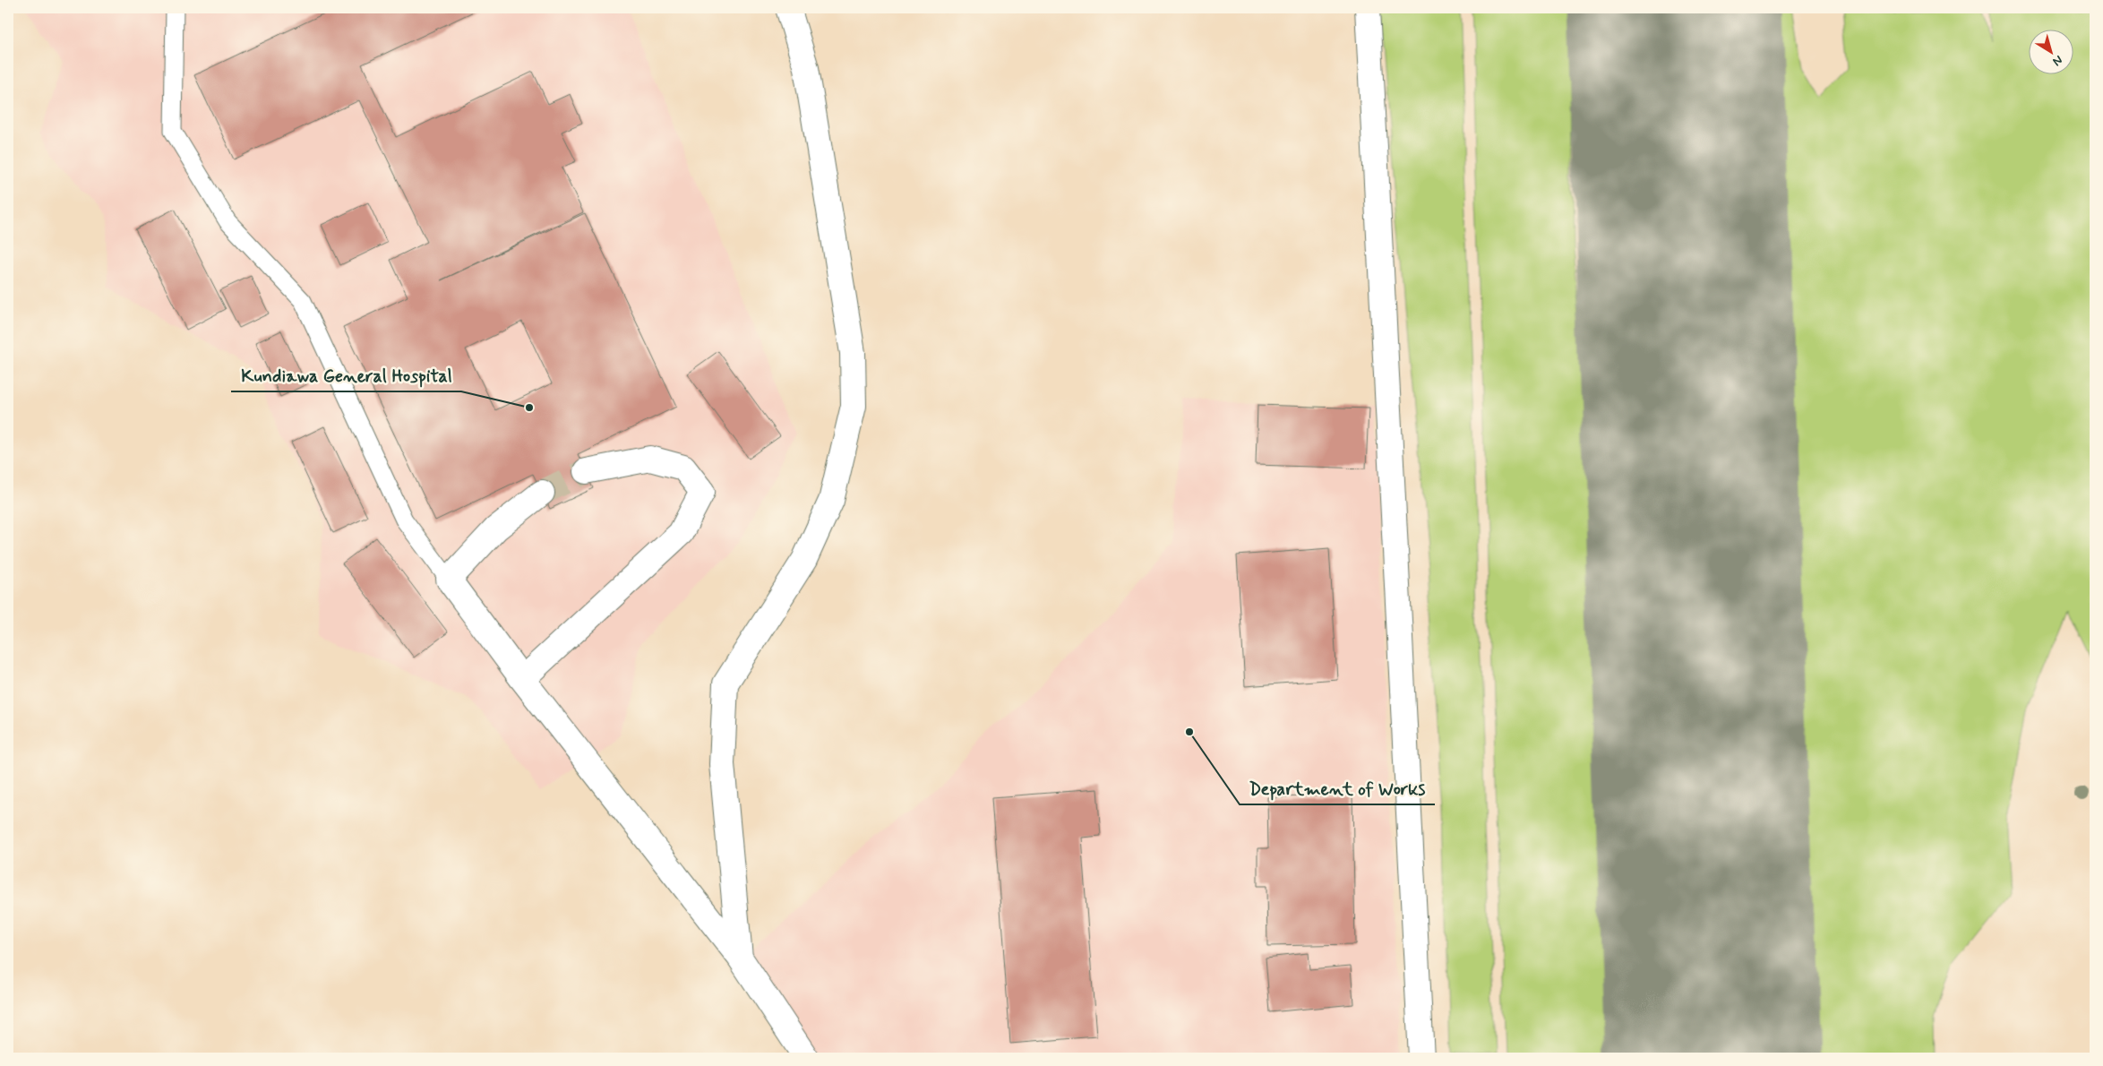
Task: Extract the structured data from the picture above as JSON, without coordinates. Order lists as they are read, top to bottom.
{
  "places": ["Kundiawa General Hospital", "Department of Works"],
  "north": "bottom right"
}
